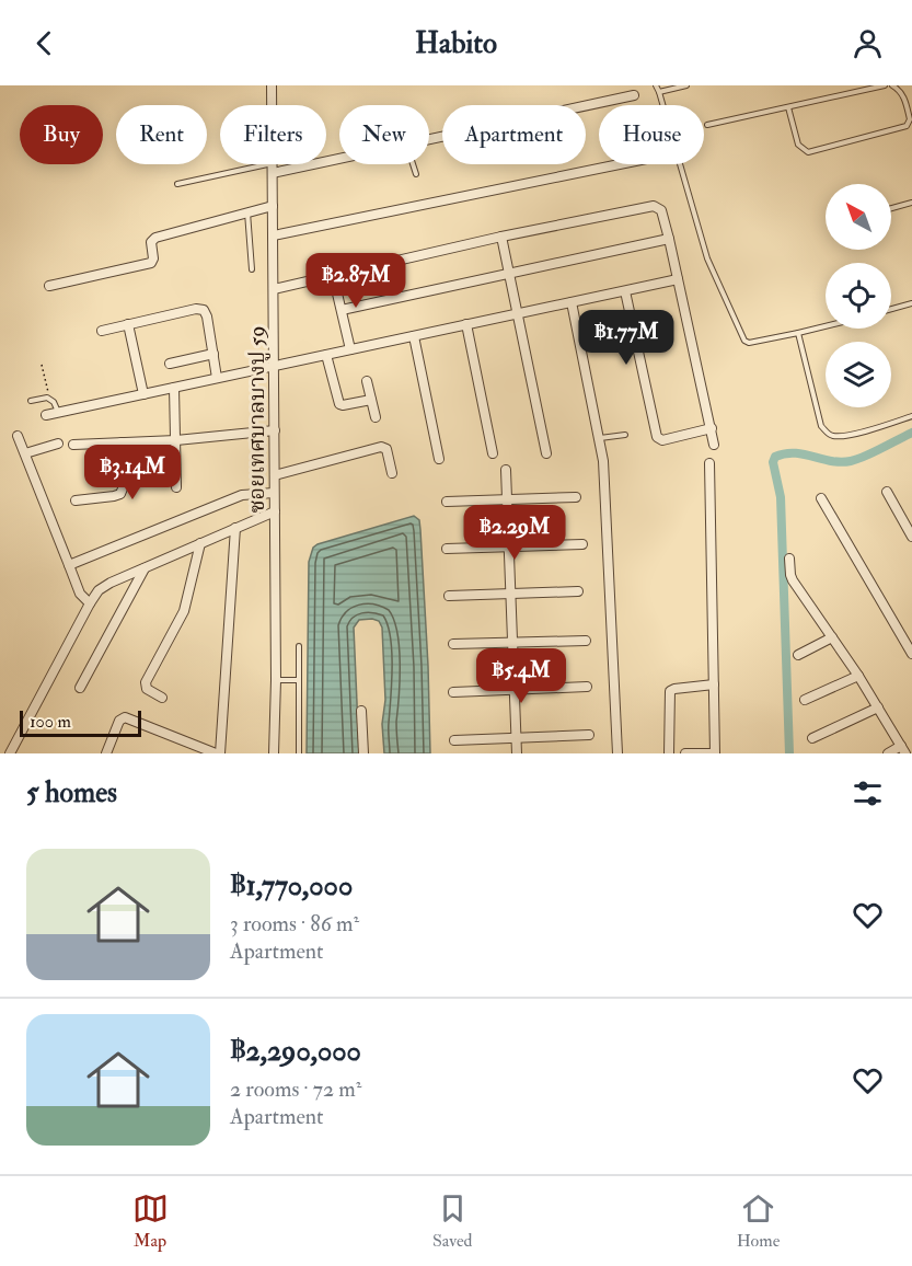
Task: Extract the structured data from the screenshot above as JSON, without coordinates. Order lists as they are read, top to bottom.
{
  "streets": {
    "street": ["ซอยเทศบาลบางปู 59"]
  },
  "scale_bar": "100 m",
  "north": "top left",
  "page": {
    "header": "Habito",
    "chip": [
      "Buy",
      "Rent",
      "Filters",
      "New",
      "Apartment",
      "House"
    ],
    "price": [
      "฿2.87M",
      "฿1.77M",
      "฿3.14M",
      "฿2.29M",
      "฿5.4M"
    ],
    "scale": "100 m",
    "heading": "5 homes",
    "list": [
      {
        "name": "฿1,770,000",
        "note": "3 rooms · 86 m² · Apartment"
      },
      {
        "name": "฿2,290,000",
        "note": "2 rooms · 72 m² · Apartment"
      }
    ],
    "tabs": ["Map", "Saved", "Home"]
  }
}
